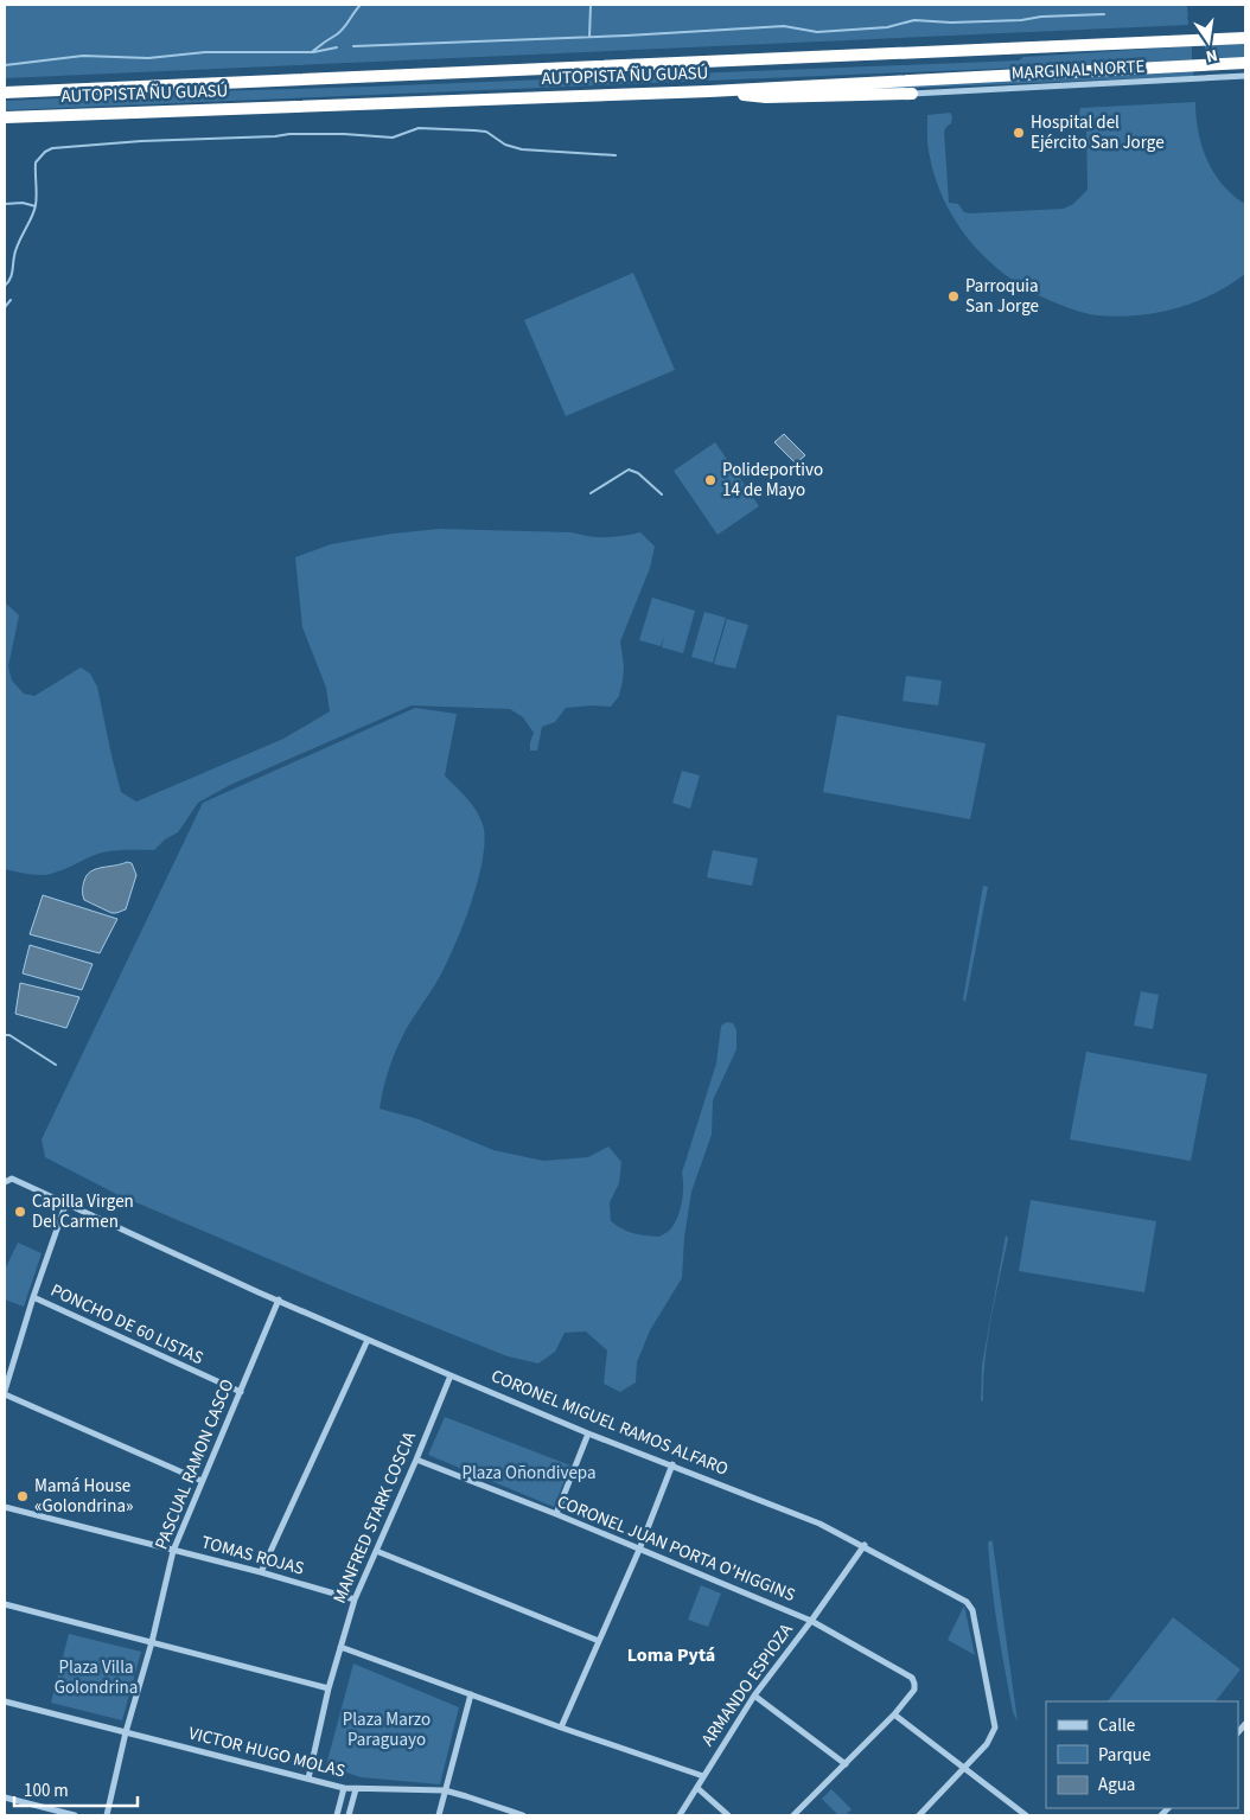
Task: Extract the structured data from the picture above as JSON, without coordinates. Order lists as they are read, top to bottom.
{
  "streets": {
    "highway": ["AUTOPISTA ÑU GUASÚ"],
    "street": [
      "MARGINAL NORTE",
      "PONCHO DE 60 LISTAS",
      "CORONEL MIGUEL RAMOS ALFARO",
      "PASCUAL RAMON CASCO",
      "MANFRED STARK COSCIA",
      "CORONEL JUAN PORTA O'HIGGINS",
      "TOMAS ROJAS",
      "ARMANDO ESPIOZA",
      "VICTOR HUGO MOLAS"
    ]
  },
  "crossings": [
    ["PONCHO DE 60 LISTAS", "PASCUAL RAMON CASCO"],
    ["CORONEL MIGUEL RAMOS ALFARO", "PASCUAL RAMON CASCO"],
    ["CORONEL MIGUEL RAMOS ALFARO", "MANFRED STARK COSCIA"],
    ["CORONEL MIGUEL RAMOS ALFARO", "ARMANDO ESPIOZA"],
    ["PASCUAL RAMON CASCO", "TOMAS ROJAS"],
    ["PASCUAL RAMON CASCO", "VICTOR HUGO MOLAS"],
    ["MANFRED STARK COSCIA", "CORONEL JUAN PORTA O'HIGGINS"],
    ["MANFRED STARK COSCIA", "TOMAS ROJAS"],
    ["MANFRED STARK COSCIA", "VICTOR HUGO MOLAS"],
    ["CORONEL JUAN PORTA O'HIGGINS", "ARMANDO ESPIOZA"]
  ],
  "districts": ["Loma Pytá"],
  "parks": ["Plaza Oñondivepa", "Plaza Villa Golondrina", "Plaza Marzo Paraguayo"],
  "places": [
    "Hospital del Ejército San Jorge",
    "Parroquia San Jorge",
    "Polideportivo 14 de Mayo",
    "Capilla Virgen Del Carmen",
    "Mamá House «Golondrina»"
  ],
  "legend": ["Calle", "Parque", "Agua"],
  "scale_bar": "100 m",
  "north": "bottom"
}
